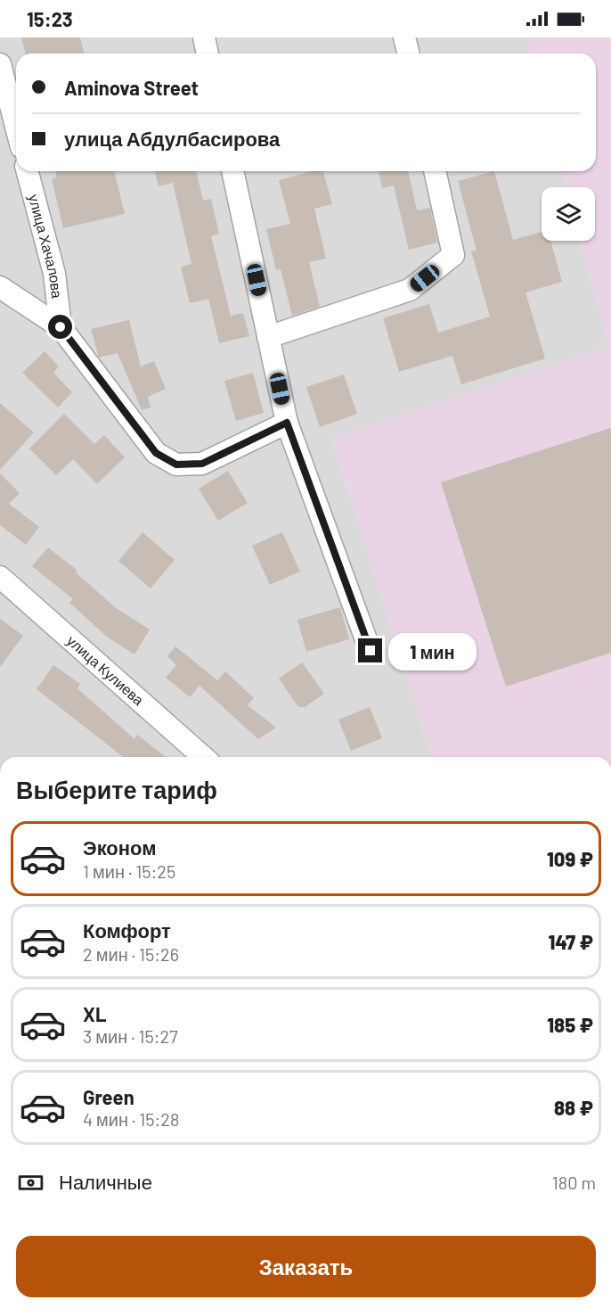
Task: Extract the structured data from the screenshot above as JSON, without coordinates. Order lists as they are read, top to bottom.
{
  "streets": {
    "street": ["улица Хачалова", "улица Кулиева"]
  },
  "page": {
    "status": "15:23",
    "banner": ["Aminova Street", "улица Абдулбасирова"],
    "bubble": "1 мин",
    "heading": "Выберите тариф",
    "list": [
      {
        "name": "Эконом",
        "note": "1 мин · 15:25",
        "value": "109 ₽"
      },
      {
        "name": "Комфорт",
        "note": "2 мин · 15:26",
        "value": "147 ₽"
      },
      {
        "name": "XL",
        "note": "3 мин · 15:27",
        "value": "185 ₽"
      },
      {
        "name": "Green",
        "note": "4 мин · 15:28",
        "value": "88 ₽"
      }
    ],
    "pay": ["Наличные", "180 m"],
    "buttons": "Заказать"
  }
}
